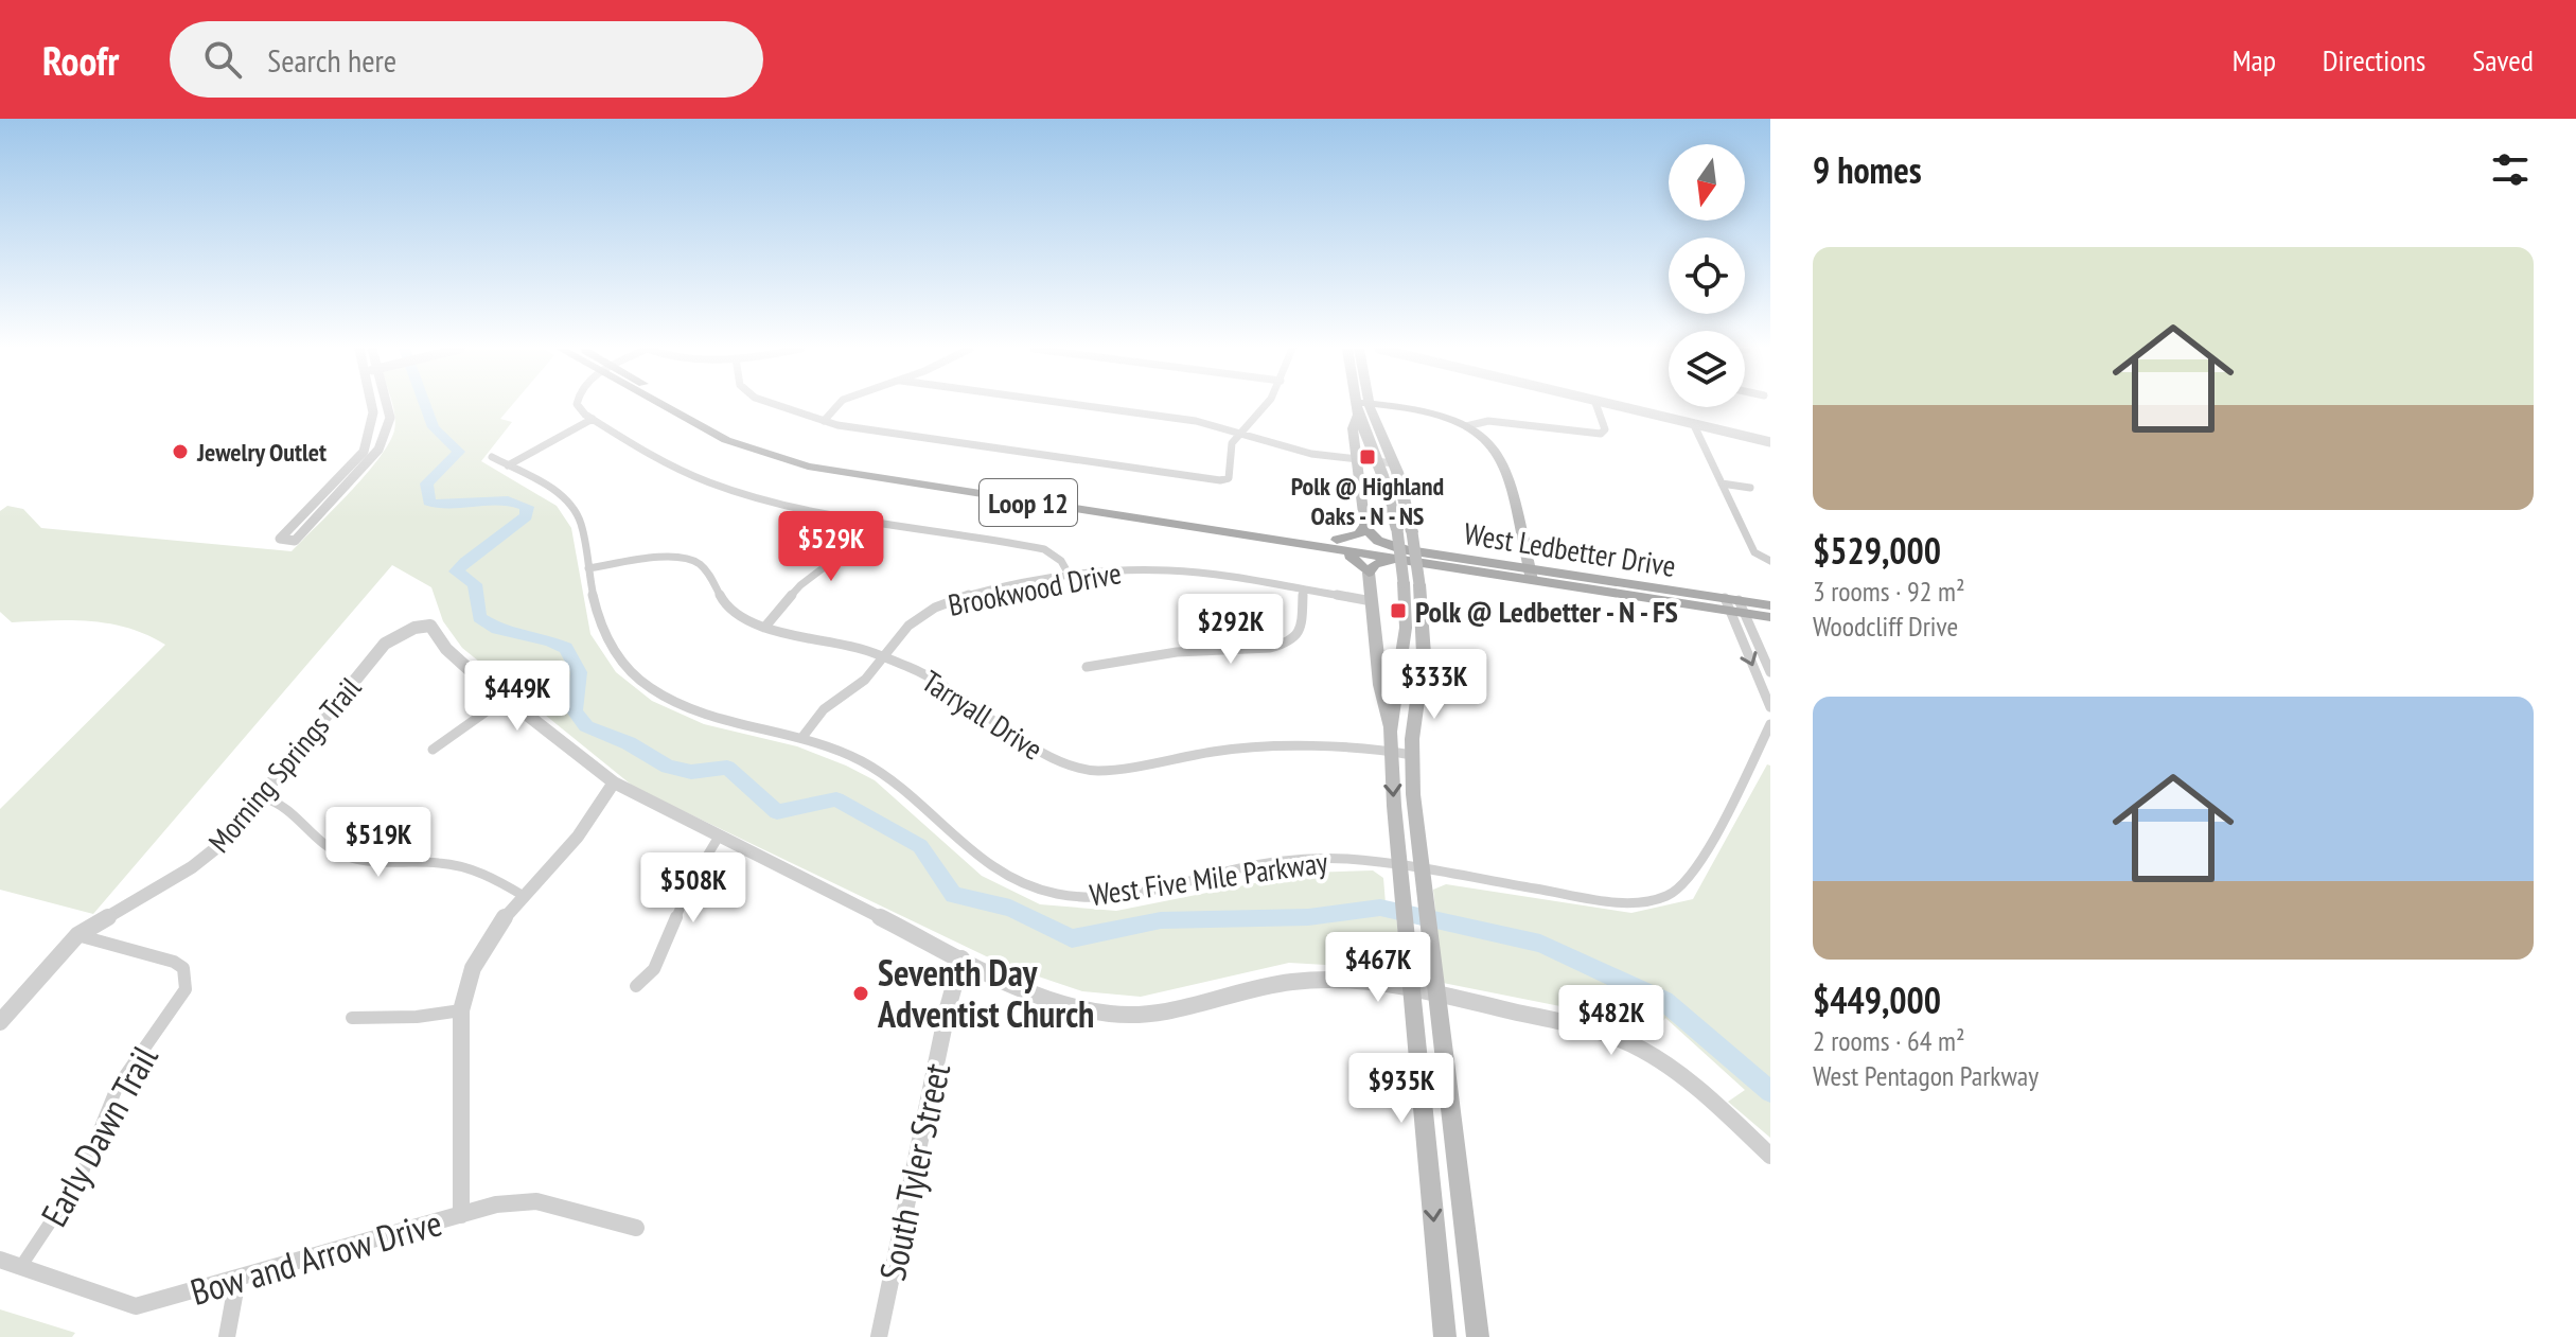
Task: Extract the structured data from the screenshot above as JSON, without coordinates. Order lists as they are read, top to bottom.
{
  "streets": {
    "main road": ["Loop 12", "West Ledbetter Drive"],
    "street": [
      "Brookwood Drive",
      "Tarryall Drive",
      "Morning Springs Trail",
      "West Five Mile Parkway",
      "Early Dawn Trail",
      "South Tyler Street",
      "Bow and Arrow Drive"
    ]
  },
  "crossings": [
    ["Brookwood Drive", "Tarryall Drive"],
    ["Brookwood Drive", "West Five Mile Parkway"],
    ["Tarryall Drive", "West Five Mile Parkway"],
    ["Morning Springs Trail", "Early Dawn Trail"],
    ["Early Dawn Trail", "Bow and Arrow Drive"]
  ],
  "places": {
    "other": ["Jewelry Outlet", "Seventh Day Adventist Church"],
    "transit": ["Polk @ Highland Oaks - N - NS", "Polk @ Ledbetter - N - FS"]
  },
  "north": "bottom",
  "page": {
    "header": "Roofr",
    "search": "Search here",
    "nav": ["Map", "Directions", "Saved"],
    "heading": "9 homes",
    "list": [
      {
        "name": "$529,000",
        "note": "3 rooms · 92 m² · Woodcliff Drive"
      },
      {
        "name": "$449,000",
        "note": "2 rooms · 64 m² · West Pentagon Parkway"
      }
    ],
    "price": [
      "$529K",
      "$292K",
      "$333K",
      "$449K",
      "$519K",
      "$508K",
      "$467K",
      "$482K",
      "$935K"
    ]
  }
}
